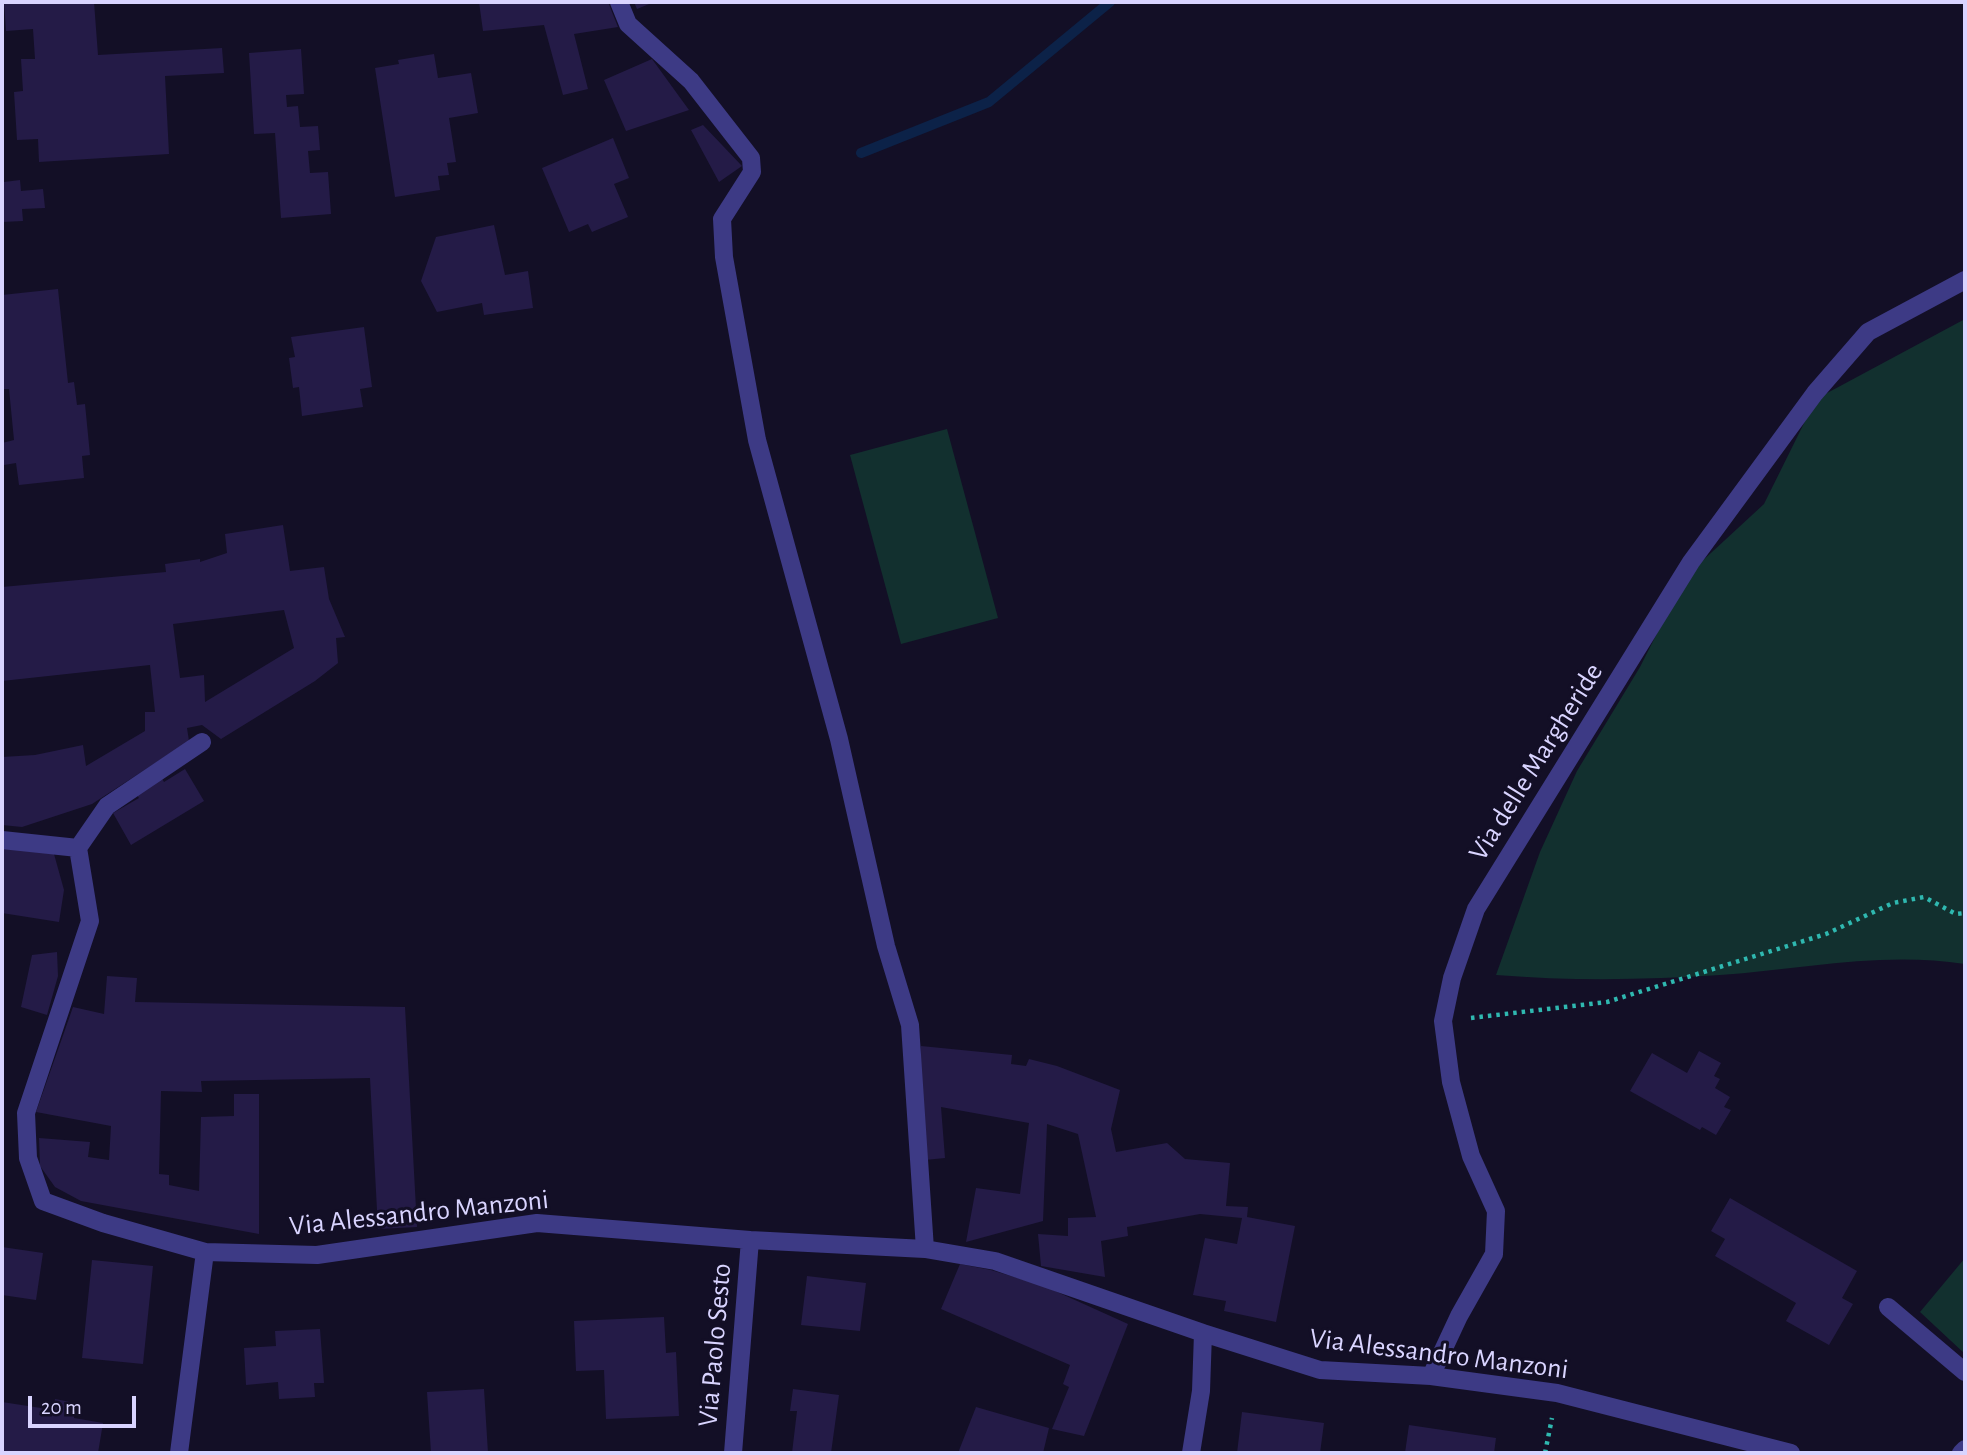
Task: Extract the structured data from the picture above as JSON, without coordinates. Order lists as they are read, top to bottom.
{
  "streets": {
    "street": ["Via delle Margheride", "Via Alessandro Manzoni", "Via Paolo Sesto"]
  },
  "crossings": [
    ["Via delle Margheride", "Via Alessandro Manzoni"],
    ["Via Alessandro Manzoni", "Via Paolo Sesto"]
  ],
  "scale_bar": "20 m"
}
